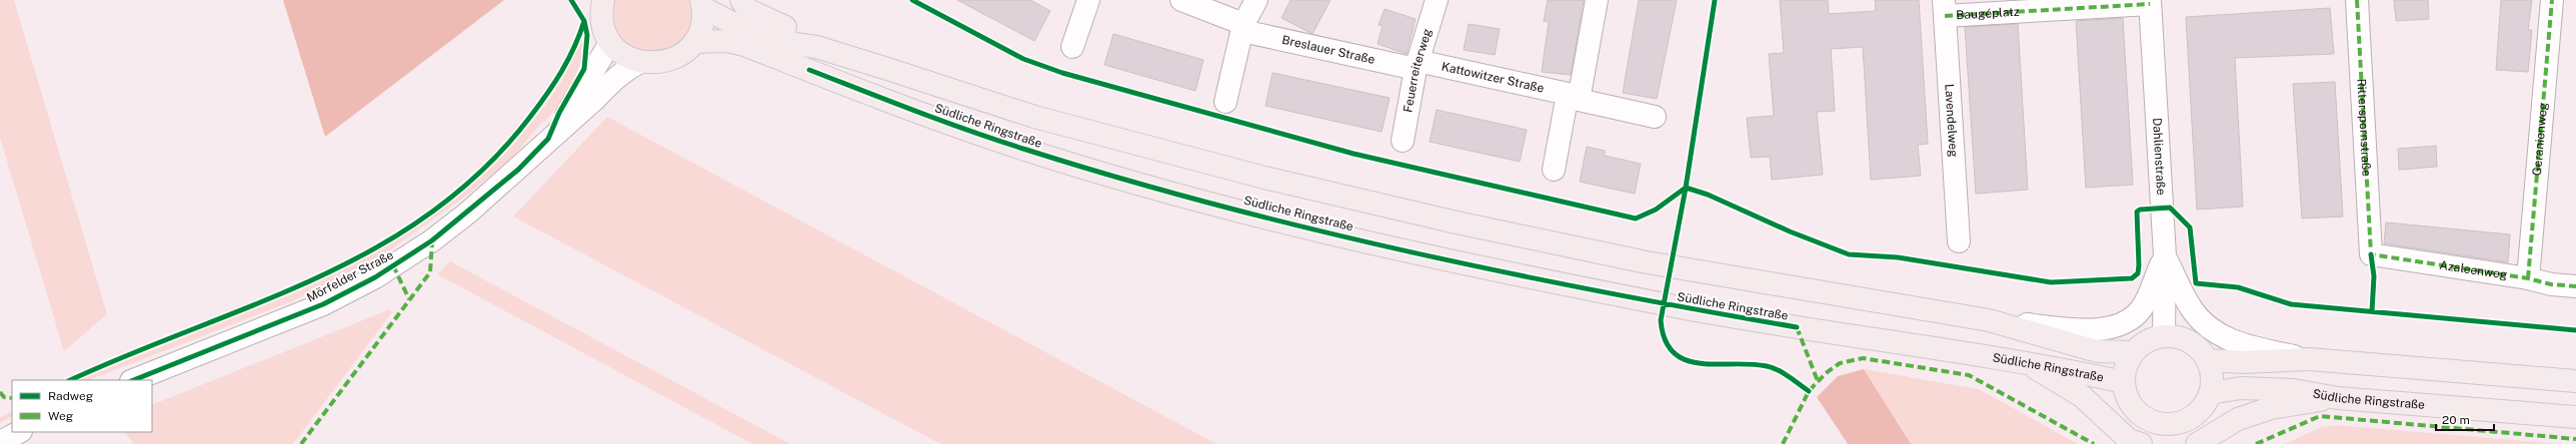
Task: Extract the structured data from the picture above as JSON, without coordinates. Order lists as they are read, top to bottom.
{
  "streets": {
    "main road": ["Südliche Ringstraße"],
    "street": [
      "Baugéplatz",
      "Breslauer Straße",
      "Feuerreiterweg",
      "Kattowitzer Straße",
      "Lavendelweg",
      "Ritterspornstraße",
      "Geranienweg",
      "Dahlienstraße",
      "Azaleenweg",
      "Mörfelder Straße"
    ]
  },
  "crossings": [
    ["Baugéplatz", "Lavendelweg"],
    ["Baugéplatz", "Dahlienstraße"],
    ["Breslauer Straße", "Feuerreiterweg"],
    ["Breslauer Straße", "Kattowitzer Straße"],
    ["Feuerreiterweg", "Kattowitzer Straße"],
    ["Südliche Ringstraße", "Dahlienstraße"],
    ["Südliche Ringstraße", "Mörfelder Straße"],
    ["Ritterspornstraße", "Azaleenweg"],
    ["Geranienweg", "Azaleenweg"]
  ],
  "legend": ["Radweg", "Weg"],
  "scale_bar": "20 m"
}
